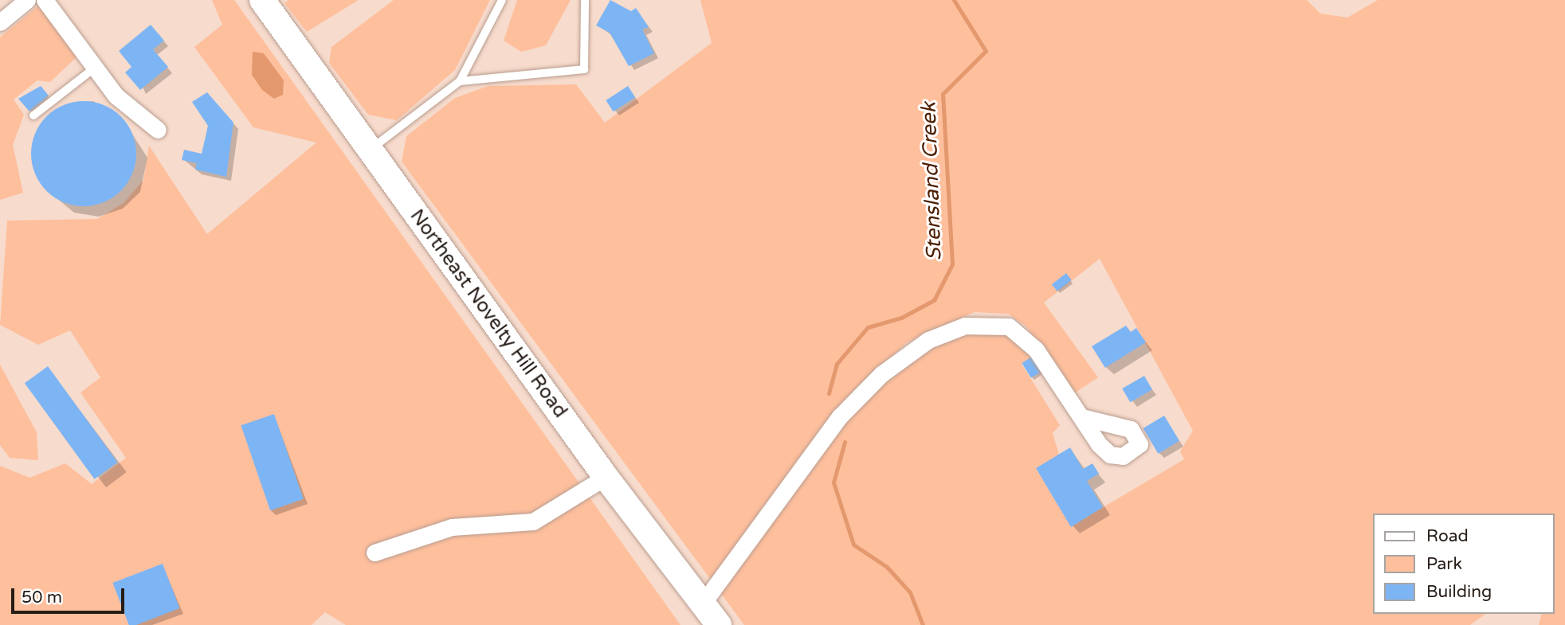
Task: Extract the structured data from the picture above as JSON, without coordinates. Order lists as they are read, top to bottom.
{
  "streets": {
    "main road": ["Northeast Novelty Hill Road"]
  },
  "water": ["Stensland Creek"],
  "legend": ["Road", "Park", "Building"],
  "scale_bar": "50 m"
}
